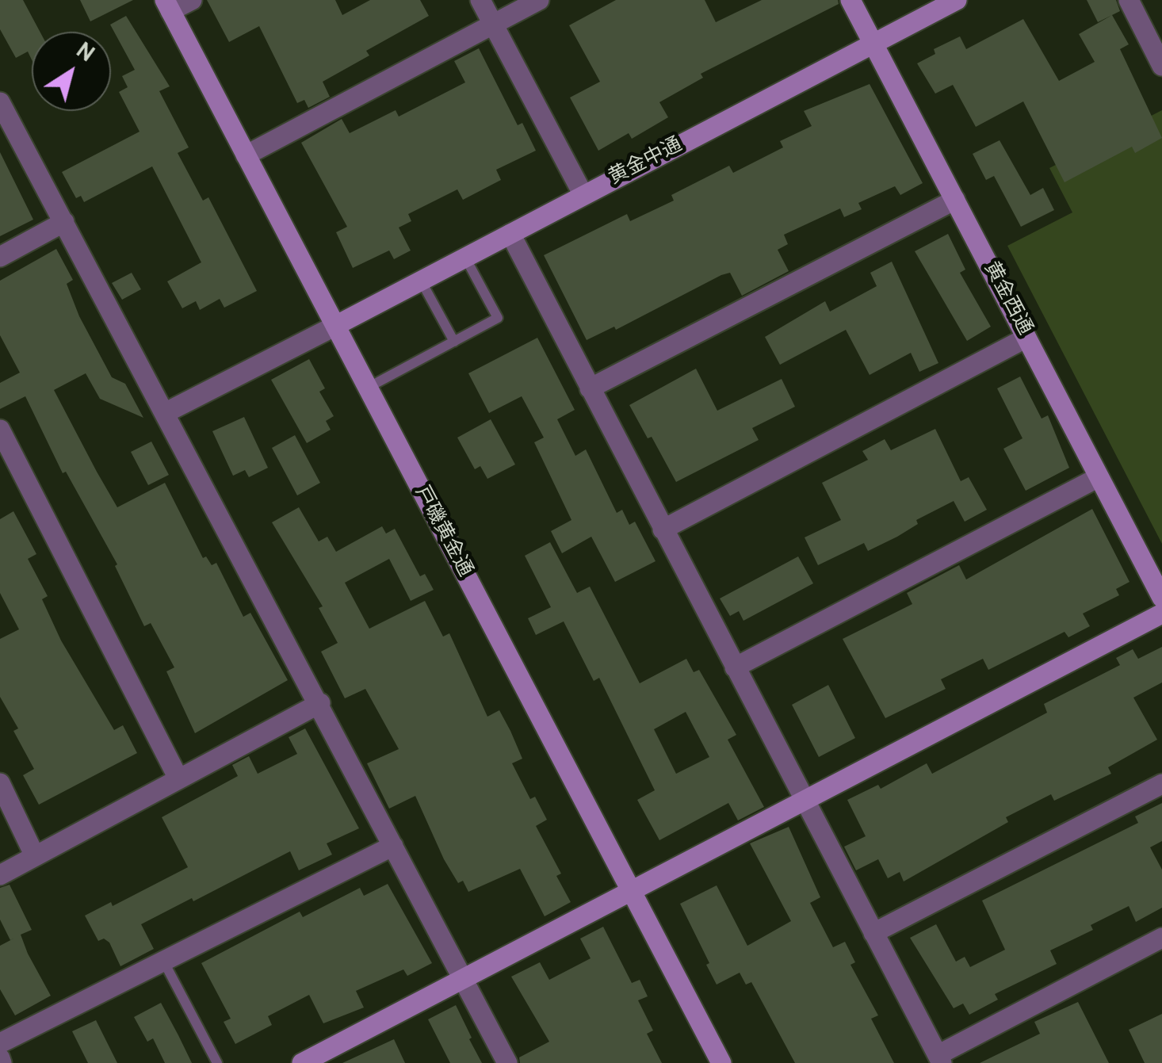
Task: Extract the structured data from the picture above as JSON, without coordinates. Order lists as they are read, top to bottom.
{
  "streets": {
    "street": ["黄金中通", "黄金西通", "戸磯黄金通"]
  },
  "crossings": [
    ["黄金中通", "黄金西通"],
    ["黄金中通", "戸磯黄金通"]
  ],
  "north": "top right"
}
